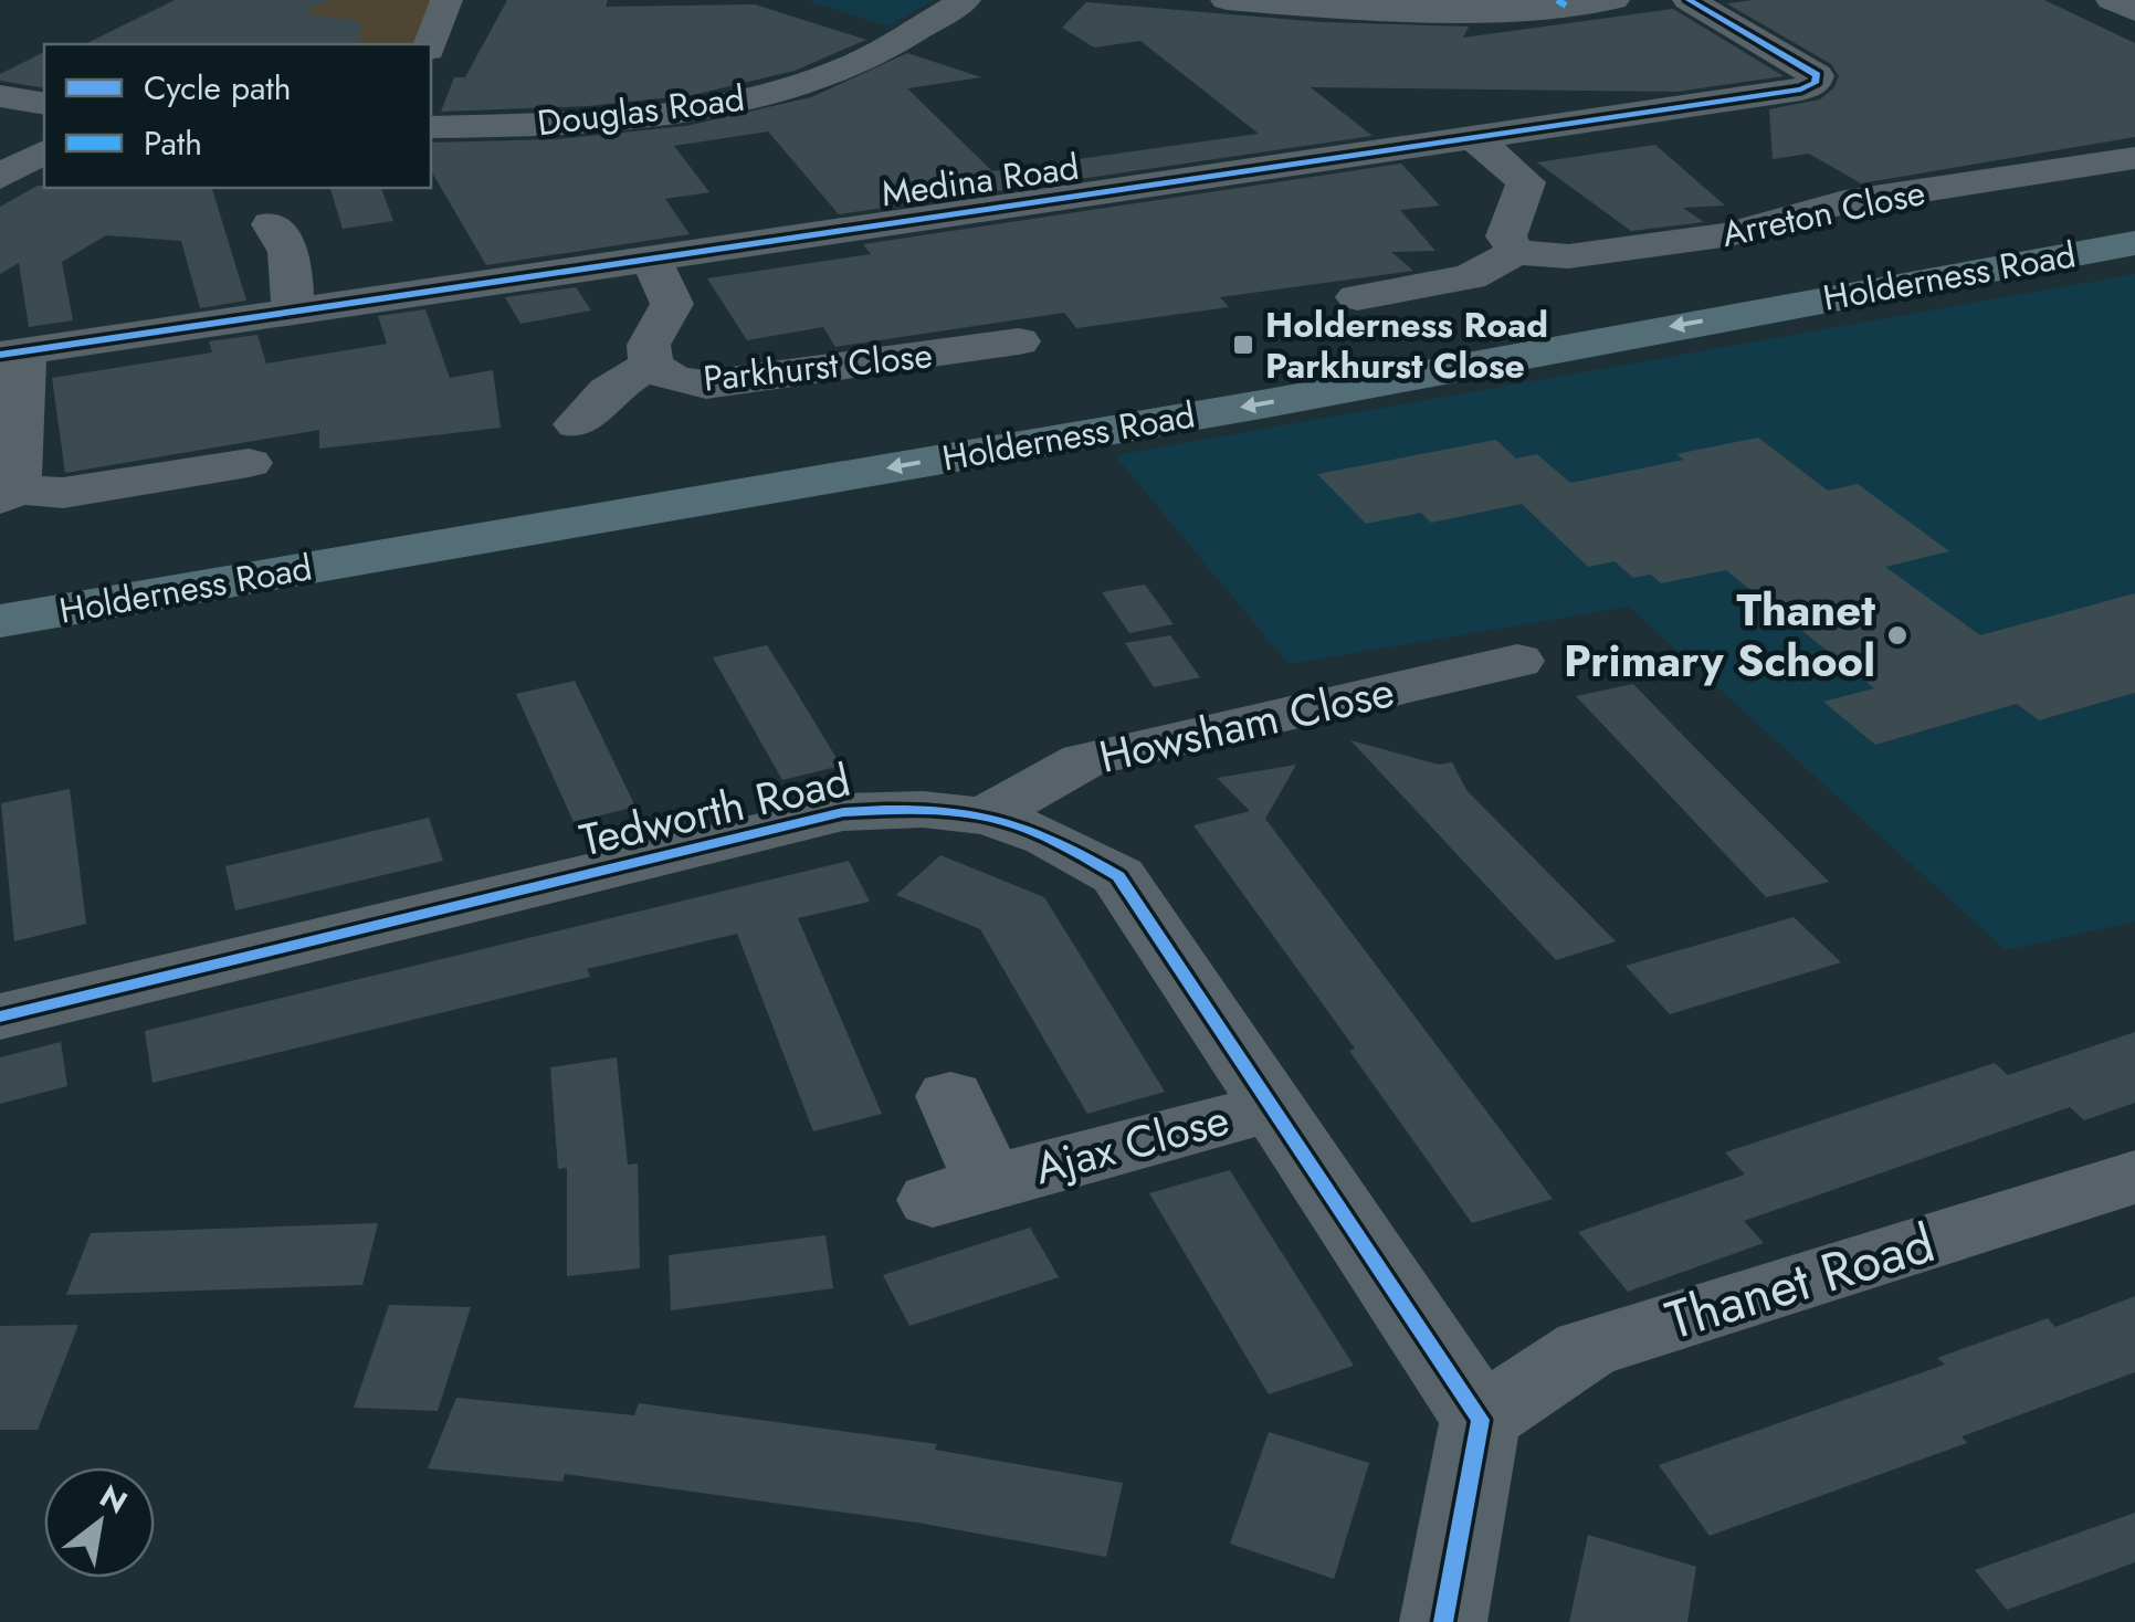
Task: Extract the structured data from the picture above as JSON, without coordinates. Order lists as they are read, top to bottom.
{
  "streets": {
    "highway": ["Holderness Road"],
    "street": [
      "Douglas Road",
      "Medina Road",
      "Arreton Close",
      "Parkhurst Close",
      "Howsham Close",
      "Tedworth Road",
      "Ajax Close",
      "Thanet Road"
    ]
  },
  "crossings": [
    ["Medina Road", "Parkhurst Close"],
    ["Howsham Close", "Tedworth Road"],
    ["Tedworth Road", "Ajax Close"],
    ["Tedworth Road", "Thanet Road"]
  ],
  "places": {
    "transit": ["Holderness Road Parkhurst Close"],
    "other": ["Thanet Primary School"]
  },
  "legend": ["Cycle path", "Path"],
  "north": "top right"
}
